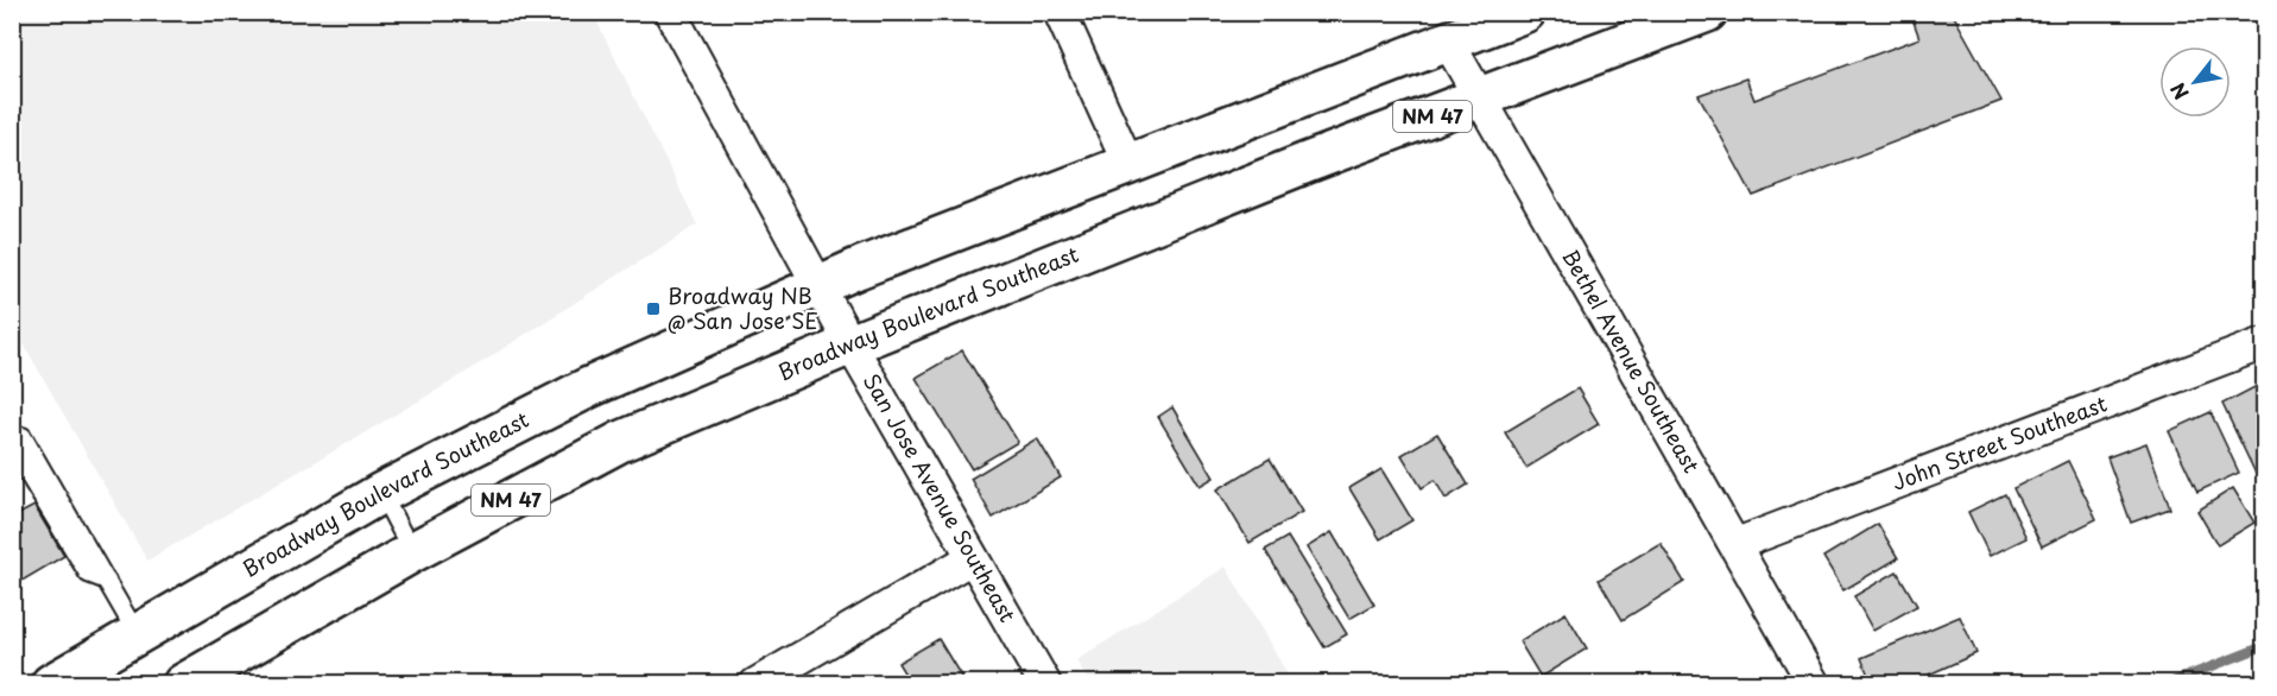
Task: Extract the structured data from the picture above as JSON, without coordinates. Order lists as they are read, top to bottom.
{
  "streets": {
    "main road": ["NM 47", "Broadway Boulevard Southeast"],
    "street": ["Bethel Avenue Southeast", "John Street Southeast", "San Jose Avenue Southeast"]
  },
  "crossings": [
    ["Broadway Boulevard Southeast", "Bethel Avenue Southeast"],
    ["Broadway Boulevard Southeast", "San Jose Avenue Southeast"],
    ["Bethel Avenue Southeast", "John Street Southeast"]
  ],
  "places": {
    "transit": ["Broadway NB @ San Jose SE"]
  },
  "north": "bottom left"
}
